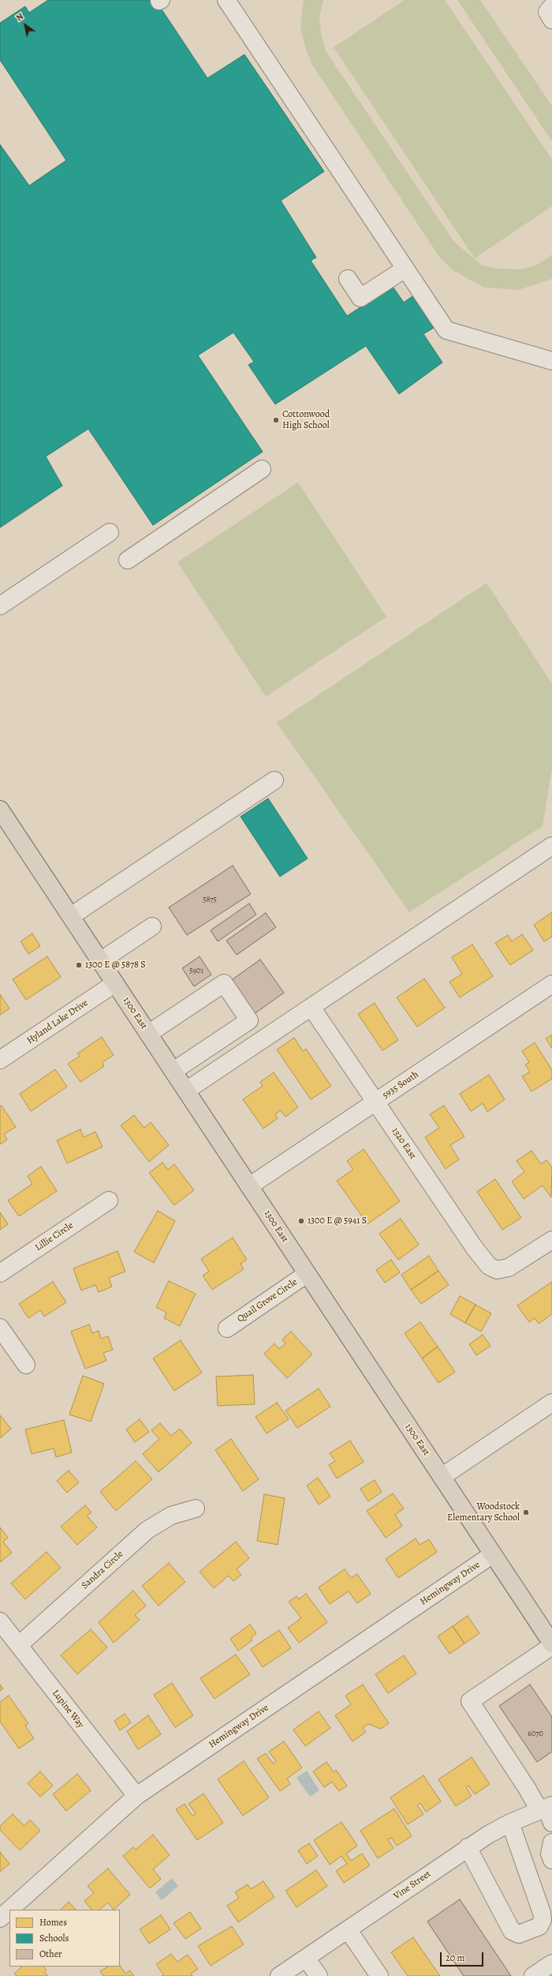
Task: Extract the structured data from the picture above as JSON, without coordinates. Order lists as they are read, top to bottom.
{
  "streets": {
    "main road": ["1300 East"],
    "street": [
      "Hyland Lake Drive",
      "5935 South",
      "1320 East",
      "Lillie Circle",
      "Quail Grove Circle",
      "Sandra Circle",
      "Hemingway Drive",
      "Lupine Way",
      "Vine Street"
    ]
  },
  "crossings": [
    ["1300 East", "Hyland Lake Drive"],
    ["1300 East", "5935 South"],
    ["1300 East", "Quail Grove Circle"],
    ["1300 East", "Hemingway Drive"],
    ["5935 South", "1320 East"],
    ["Sandra Circle", "Lupine Way"],
    ["Hemingway Drive", "Lupine Way"]
  ],
  "places": [
    "Cottonwood High School",
    "1300 E @ 5878 S",
    "1300 E @ 5941 S",
    "Woodstock Elementary School"
  ],
  "house_numbers": ["5875", "5901", "6070"],
  "legend": ["Homes", "Schools", "Other"],
  "scale_bar": "20 m",
  "north": "top left"
}
